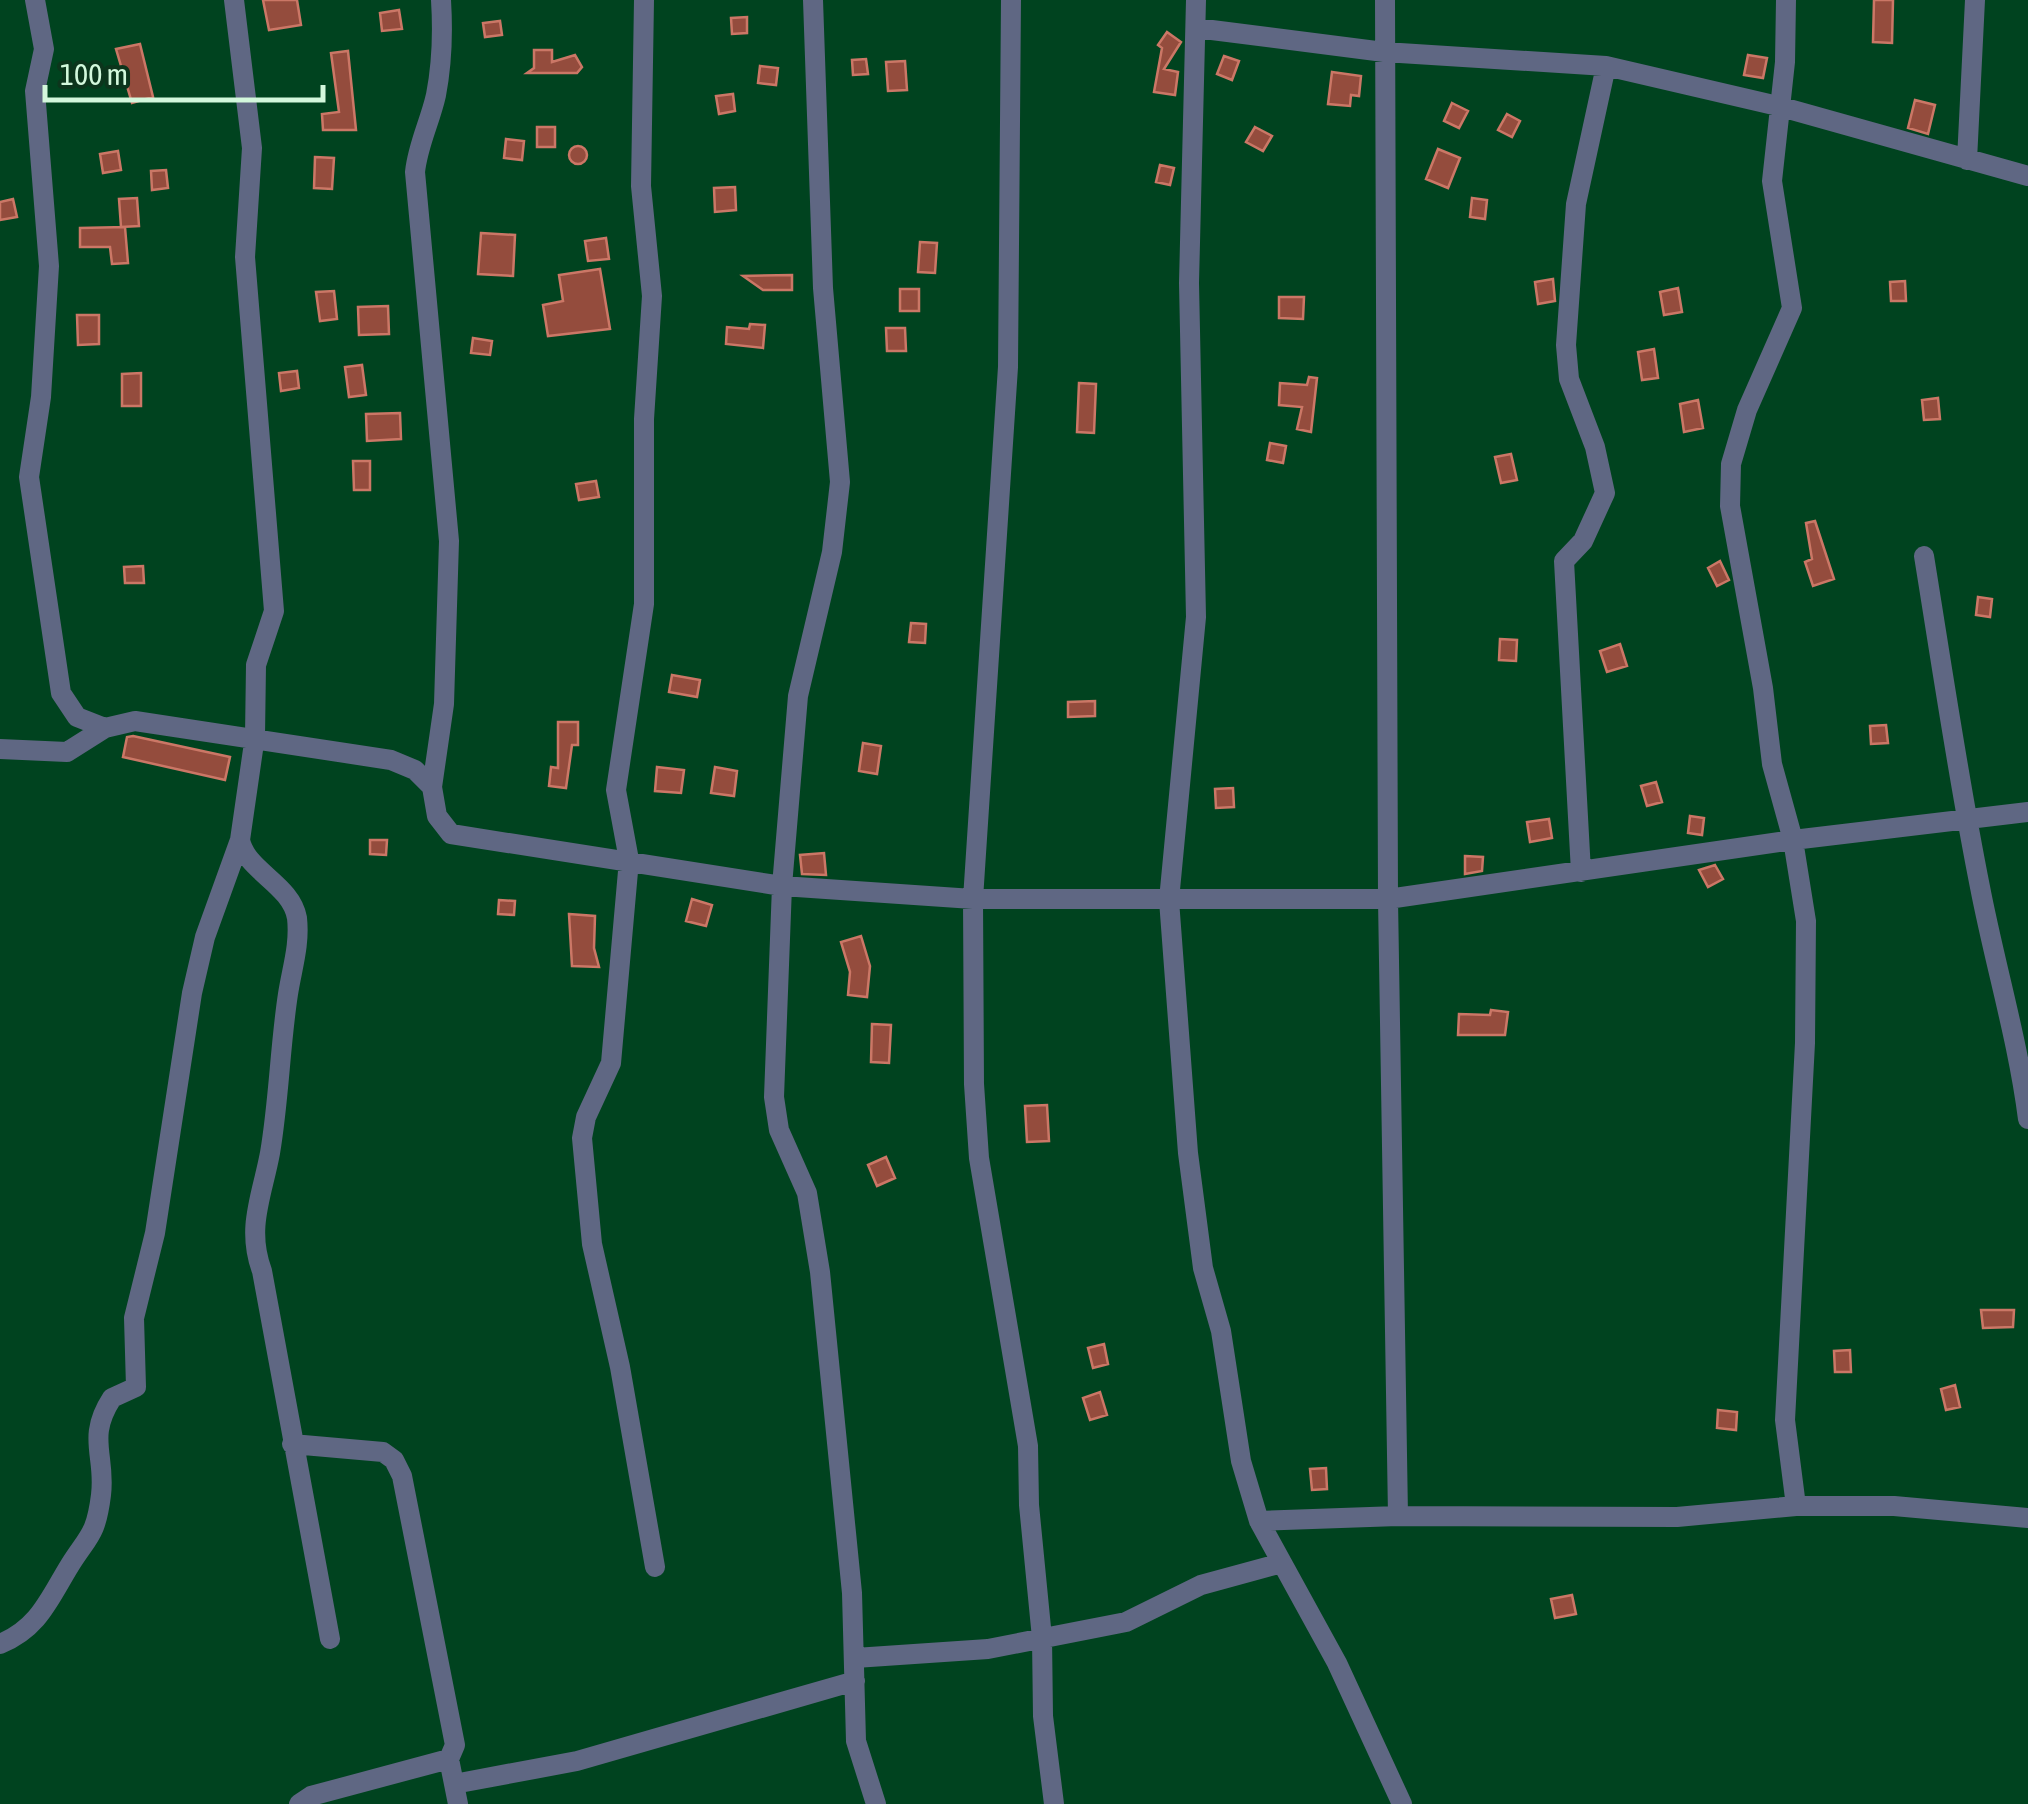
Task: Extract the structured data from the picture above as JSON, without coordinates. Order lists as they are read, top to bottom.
{
  "scale_bar": "100 m"
}
